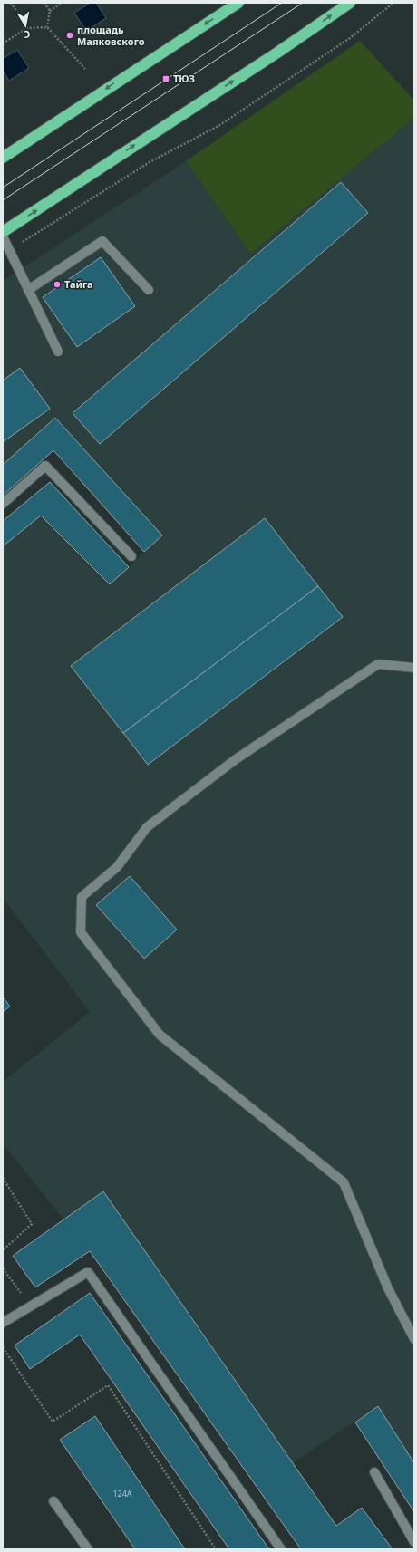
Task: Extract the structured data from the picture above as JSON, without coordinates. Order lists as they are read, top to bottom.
{
  "places": {
    "other": ["площадь Маяковского", "Тайга"],
    "transit": ["ТЮЗ"]
  },
  "house_numbers": ["124А"],
  "north": "bottom"
}
